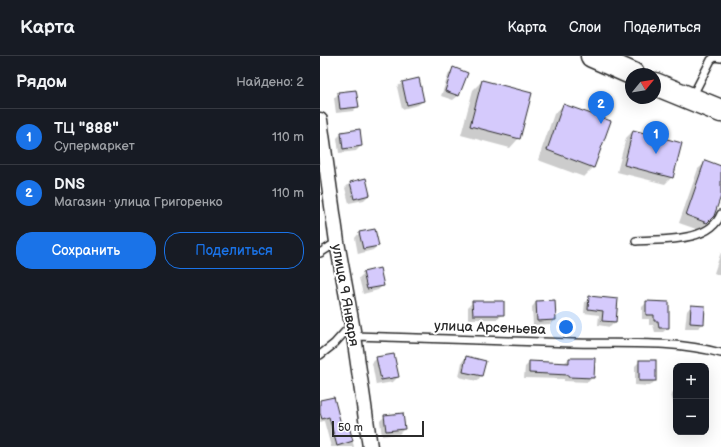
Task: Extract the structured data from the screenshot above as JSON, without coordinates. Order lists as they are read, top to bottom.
{
  "streets": {
    "street": ["улица 9 Января"],
    "lane": ["улица Арсеньева"]
  },
  "crossings": [
    ["улица 9 Января", "улица Арсеньева"]
  ],
  "scale_bar": "50 m",
  "north": "top right",
  "page": {
    "header": "Карта",
    "nav": ["Карта", "Слои", "Поделиться"],
    "heading": ["Рядом", "Найдено: 2"],
    "pins": ["2", "1"],
    "list": [
      {
        "mark": "1",
        "name": "ТЦ \"888\"",
        "note": "Супермаркет",
        "value": "110 m"
      },
      {
        "mark": "2",
        "name": "DNS",
        "note": "Магазин · улица Григоренко",
        "value": "110 m"
      }
    ],
    "buttons": ["Сохранить", "Поделиться"],
    "map_buttons": ["+", "−"],
    "scale": "50 m"
  }
}
